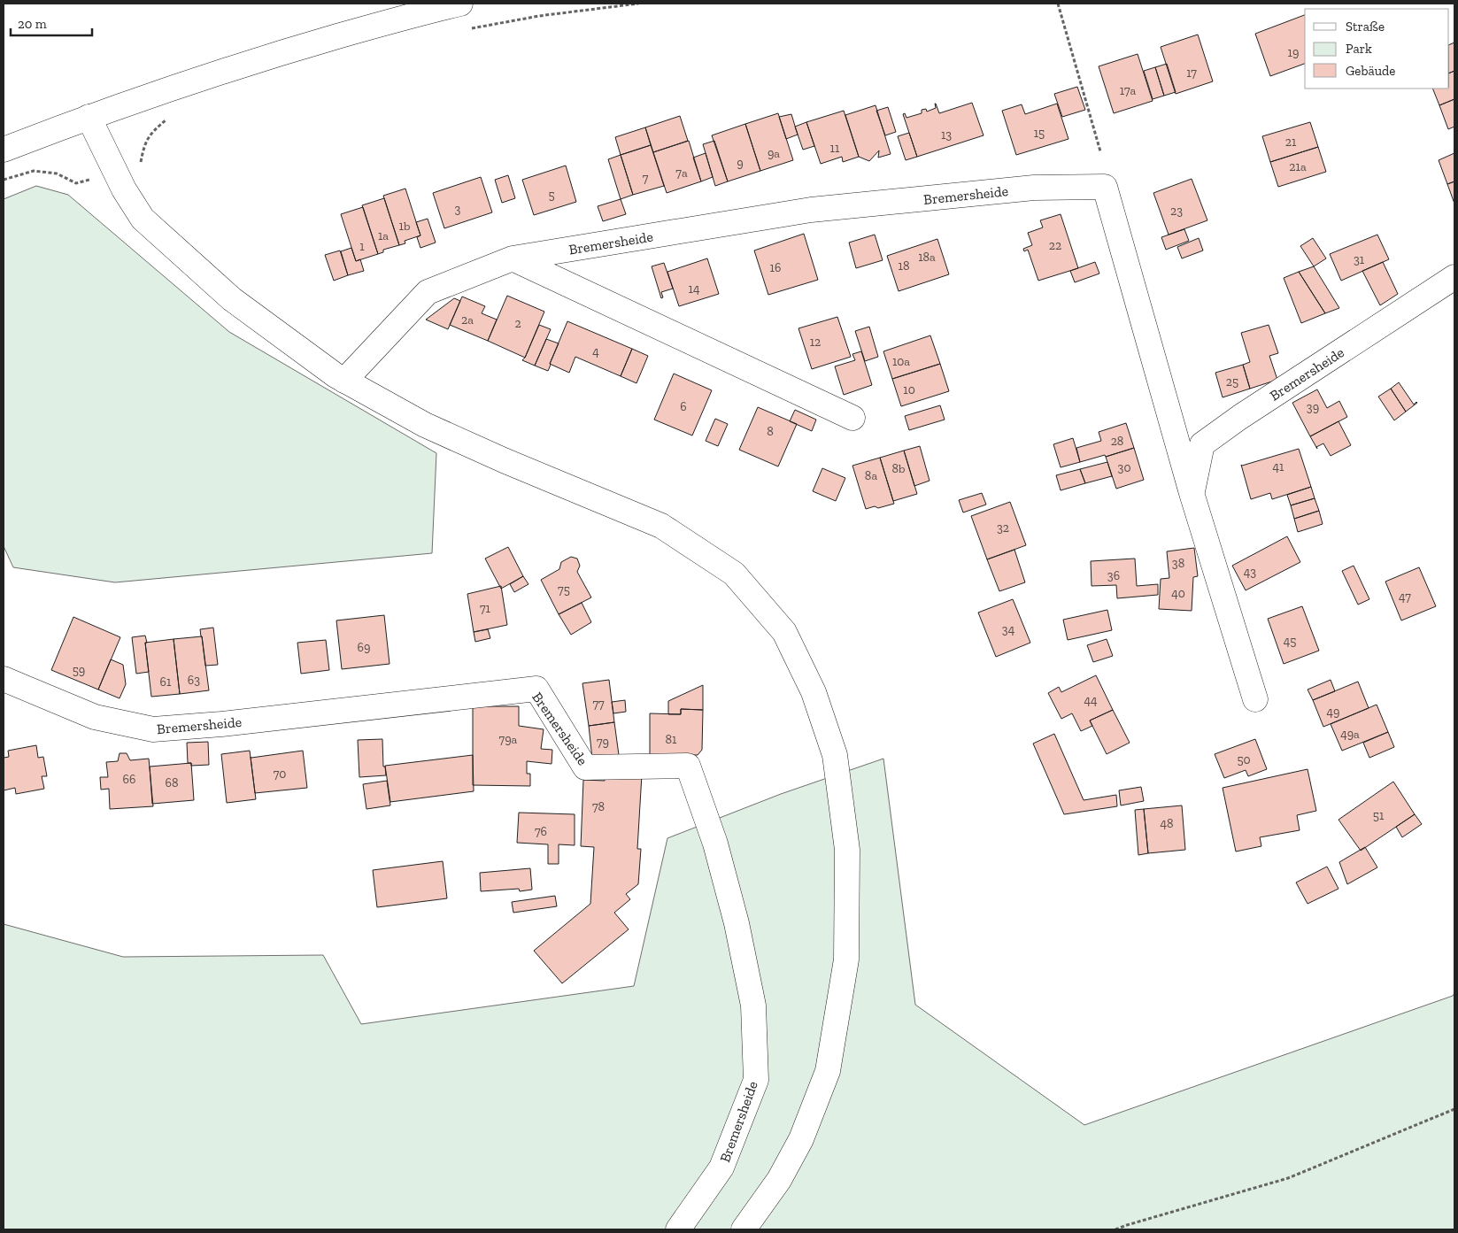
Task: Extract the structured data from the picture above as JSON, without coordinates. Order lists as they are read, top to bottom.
{
  "streets": {
    "street": ["Bremersheide"]
  },
  "house_numbers": [
    "19",
    "17",
    "17a",
    "15",
    "13",
    "21",
    "11",
    "9a",
    "9",
    "21a",
    "7a",
    "7",
    "5",
    "3",
    "23",
    "1b",
    "1a",
    "22",
    "1",
    "18a",
    "31",
    "18",
    "16",
    "14",
    "2a",
    "2",
    "12",
    "4",
    "10a",
    "25",
    "10",
    "6",
    "39",
    "8",
    "28",
    "41",
    "30",
    "8b",
    "8a",
    "32",
    "38",
    "43",
    "36",
    "75",
    "40",
    "47",
    "71",
    "34",
    "45",
    "69",
    "59",
    "63",
    "61",
    "44",
    "77",
    "49",
    "49a",
    "79a",
    "81",
    "79",
    "50",
    "70",
    "66",
    "68",
    "78",
    "51",
    "48",
    "76"
  ],
  "legend": ["Straße", "Park", "Gebäude"],
  "scale_bar": "20 m"
}
